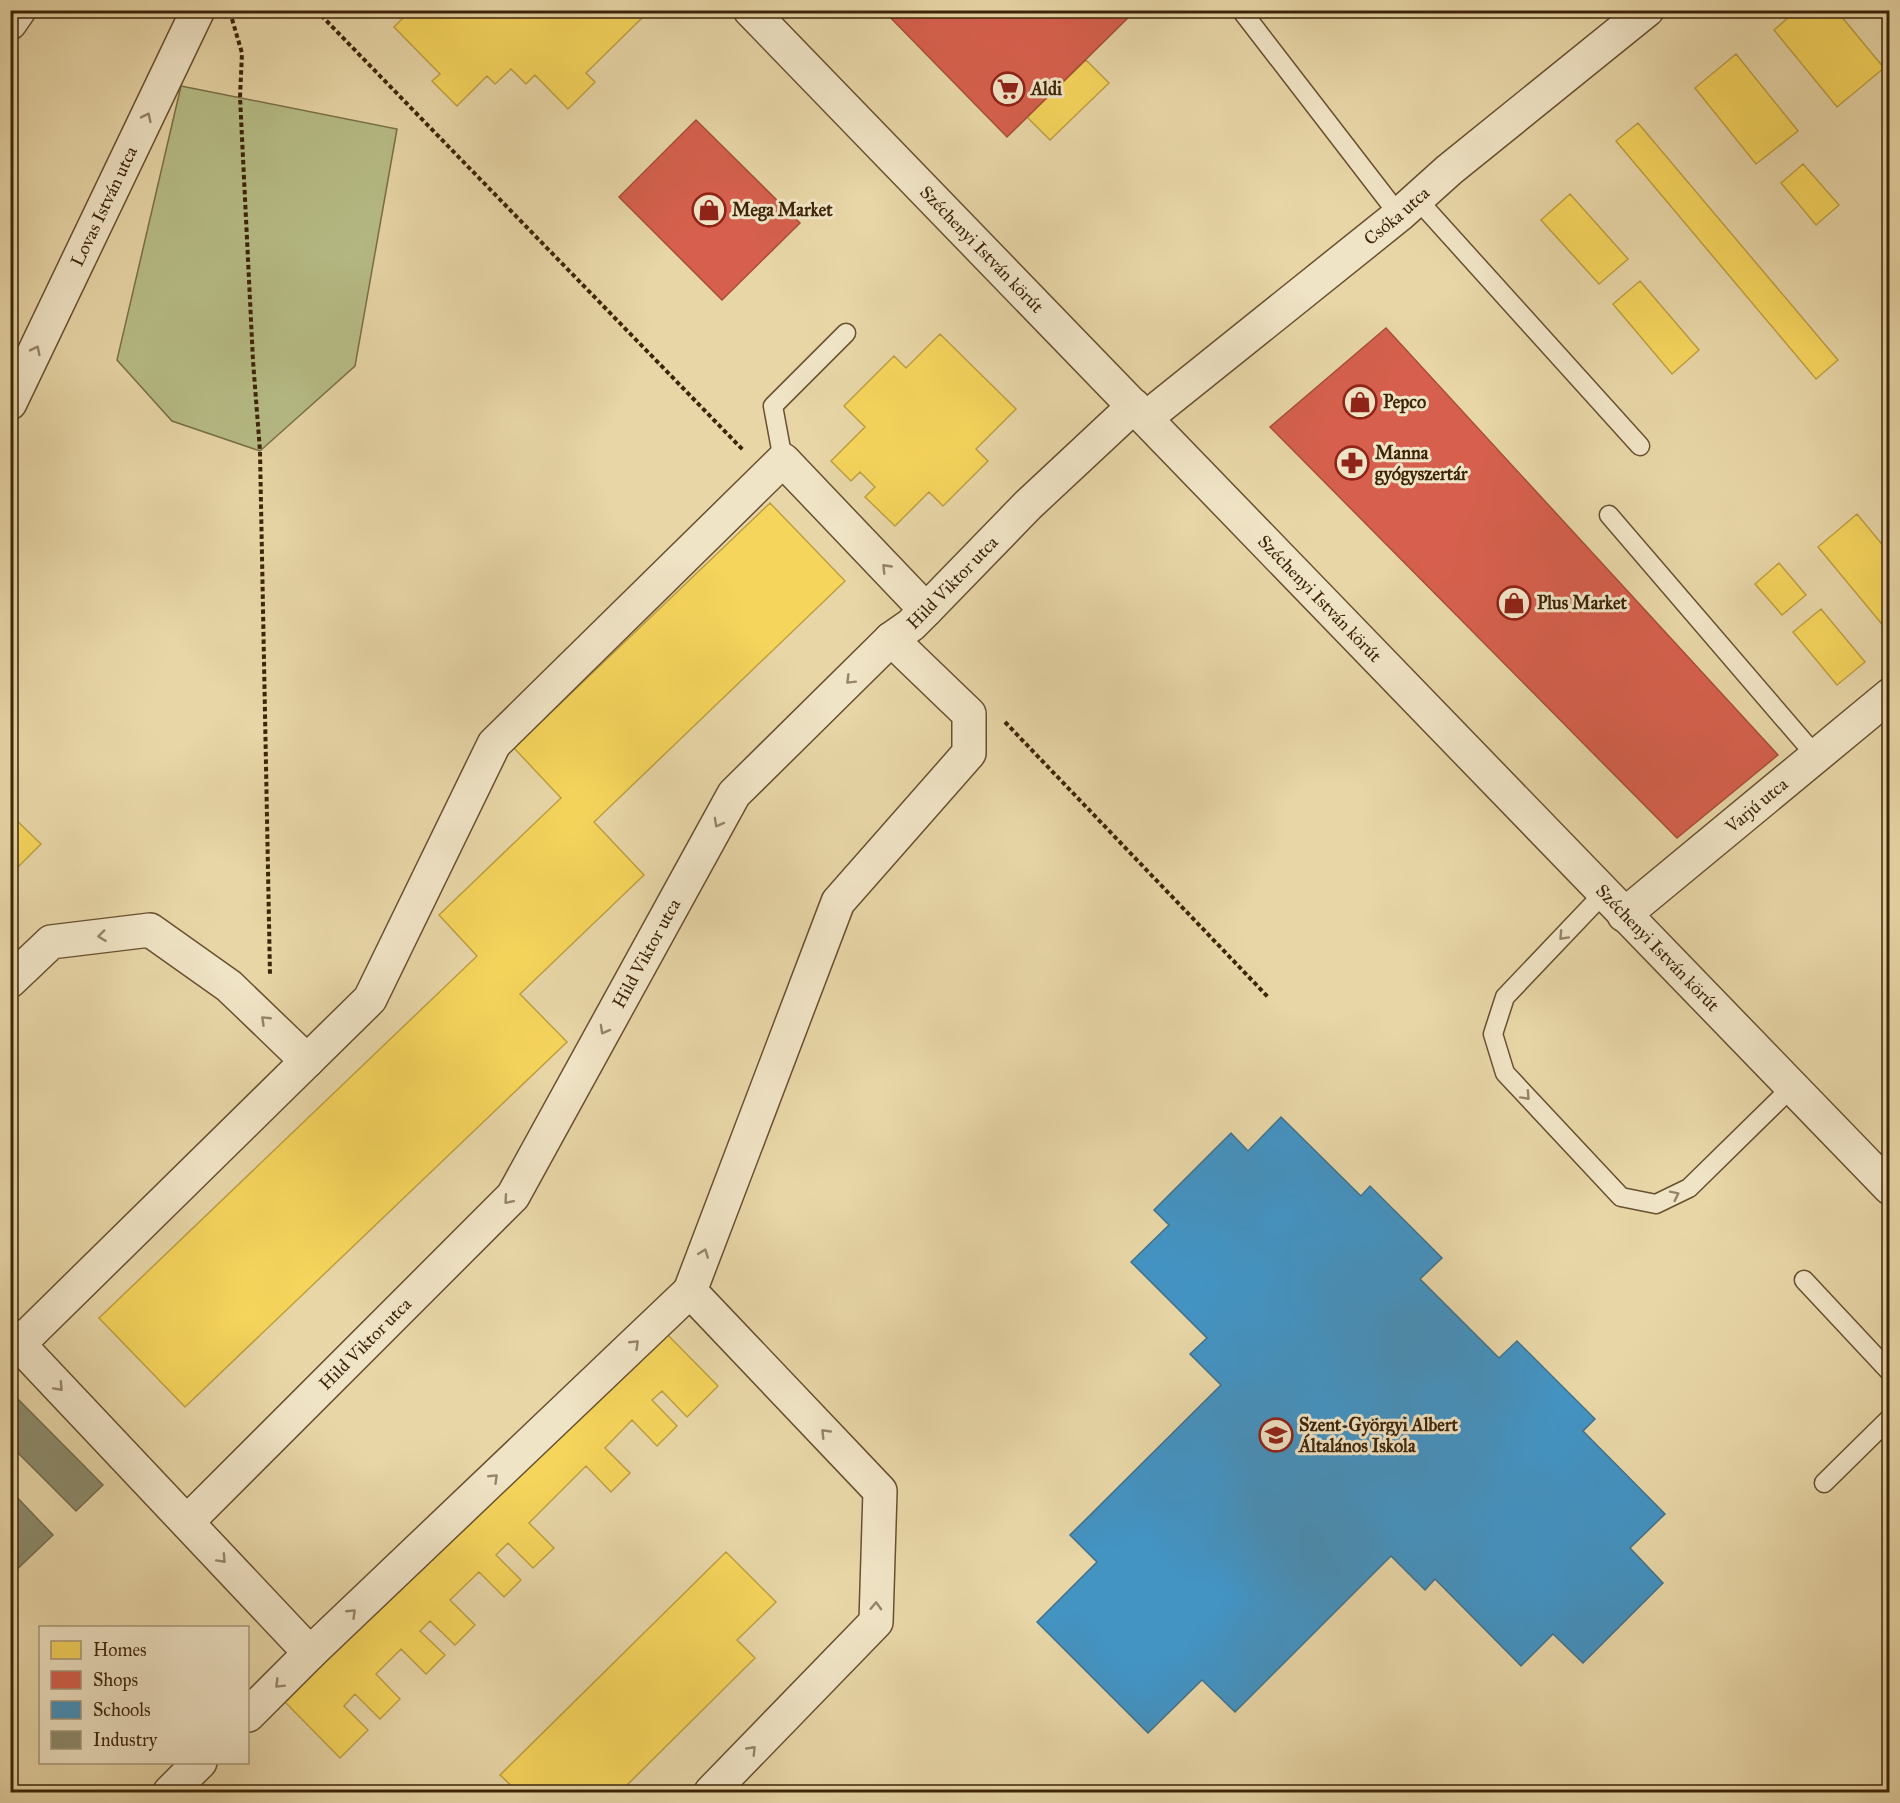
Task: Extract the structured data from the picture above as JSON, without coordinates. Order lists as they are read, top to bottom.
{
  "streets": {
    "street": [
      "Lovas István utca",
      "Csóka utca",
      "Széchenyi István körút",
      "Hild Viktor utca",
      "Varjú utca"
    ]
  },
  "crossings": [
    ["Csóka utca", "Széchenyi István körút"],
    ["Csóka utca", "Hild Viktor utca"],
    ["Széchenyi István körút", "Hild Viktor utca"],
    ["Széchenyi István körút", "Varjú utca"]
  ],
  "one_way": ["Lovas István utca"],
  "places": {
    "supermarket": ["Aldi"],
    "shop": ["Mega Market", "Pepco", "Plus Market"],
    "pharmacy": ["Manna gyógyszertár"],
    "school or university": ["Szent-Györgyi Albert Általános Iskola"]
  },
  "legend": [
    "Homes",
    "Shops",
    "Schools",
    "Industry"
  ]
}
